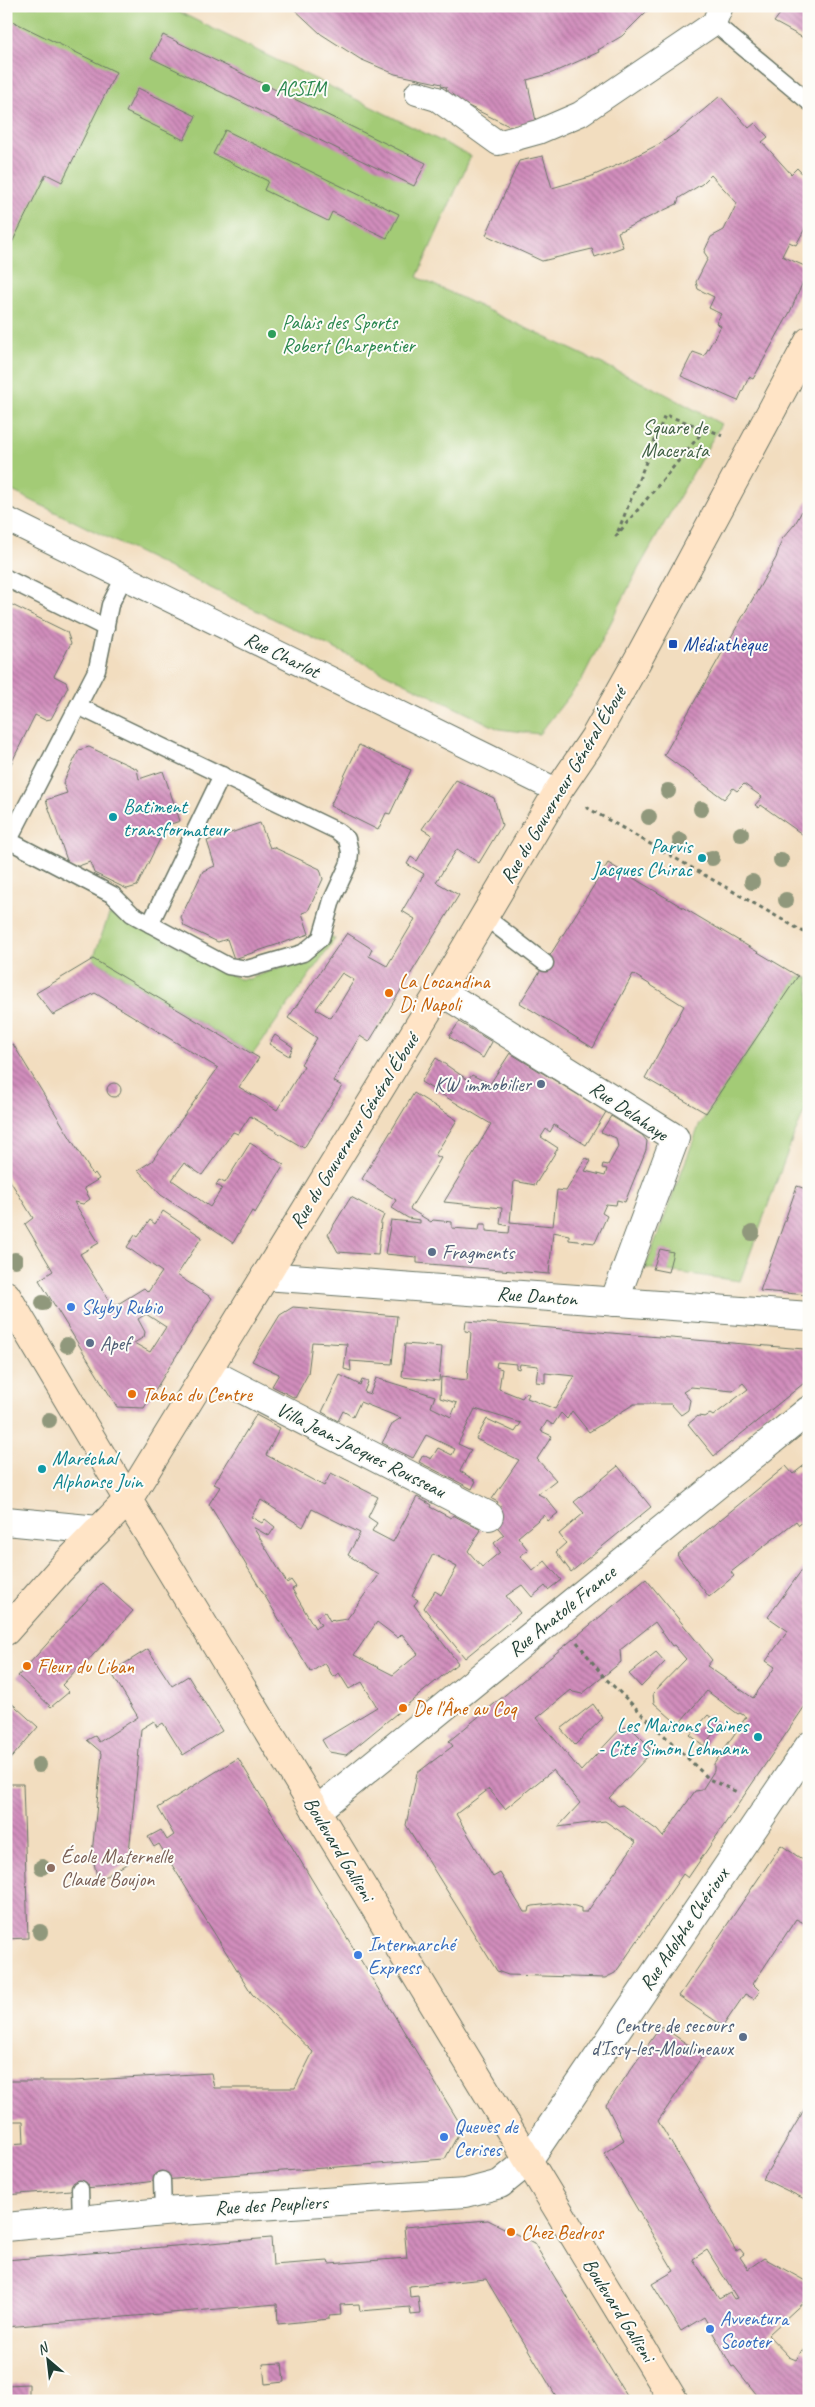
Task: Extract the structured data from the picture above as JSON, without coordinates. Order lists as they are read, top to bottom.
{
  "streets": {
    "main road": ["Rue du Gouverneur Général Éboué", "Boulevard Gallieni"],
    "street": [
      "Rue Charlot",
      "Rue Delahaye",
      "Rue Danton",
      "Villa Jean-Jacques Rousseau",
      "Rue Anatole France",
      "Rue Adolphe Chérioux",
      "Rue des Peupliers"
    ]
  },
  "crossings": [
    ["Rue Charlot", "Rue du Gouverneur Général Éboué"],
    ["Rue du Gouverneur Général Éboué", "Rue Delahaye"],
    ["Rue du Gouverneur Général Éboué", "Rue Danton"],
    ["Rue du Gouverneur Général Éboué", "Villa Jean-Jacques Rousseau"],
    ["Rue du Gouverneur Général Éboué", "Boulevard Gallieni"],
    ["Rue Delahaye", "Rue Danton"],
    ["Rue Anatole France", "Boulevard Gallieni"],
    ["Boulevard Gallieni", "Rue Adolphe Chérioux"],
    ["Boulevard Gallieni", "Rue des Peupliers"],
    ["Rue Adolphe Chérioux", "Rue des Peupliers"]
  ],
  "parks": ["Square de Macerata"],
  "places": {
    "other": [
      "ACSIM",
      "Palais des Sports Robert Charpentier",
      "Batiment transformateur",
      "Parvis Jacques Chirac",
      "La Locandina Di Napoli",
      "KW immobilier",
      "Fragments",
      "Skyby Rubio",
      "Apef",
      "Tabac du Centre",
      "Maréchal Alphonse Juin",
      "Fleur du Liban",
      "De l'Âne au Coq",
      "Les Maisons Saines - Cité Simon Lehmann",
      "École Maternelle Claude Boujon",
      "Intermarché Express",
      "Centre de secours d'Issy-les-Moulineaux",
      "Queues de Cerises",
      "Chez Bedros",
      "Avventura Scooter"
    ],
    "transit": ["Médiathèque"]
  },
  "north": "top left"
}
